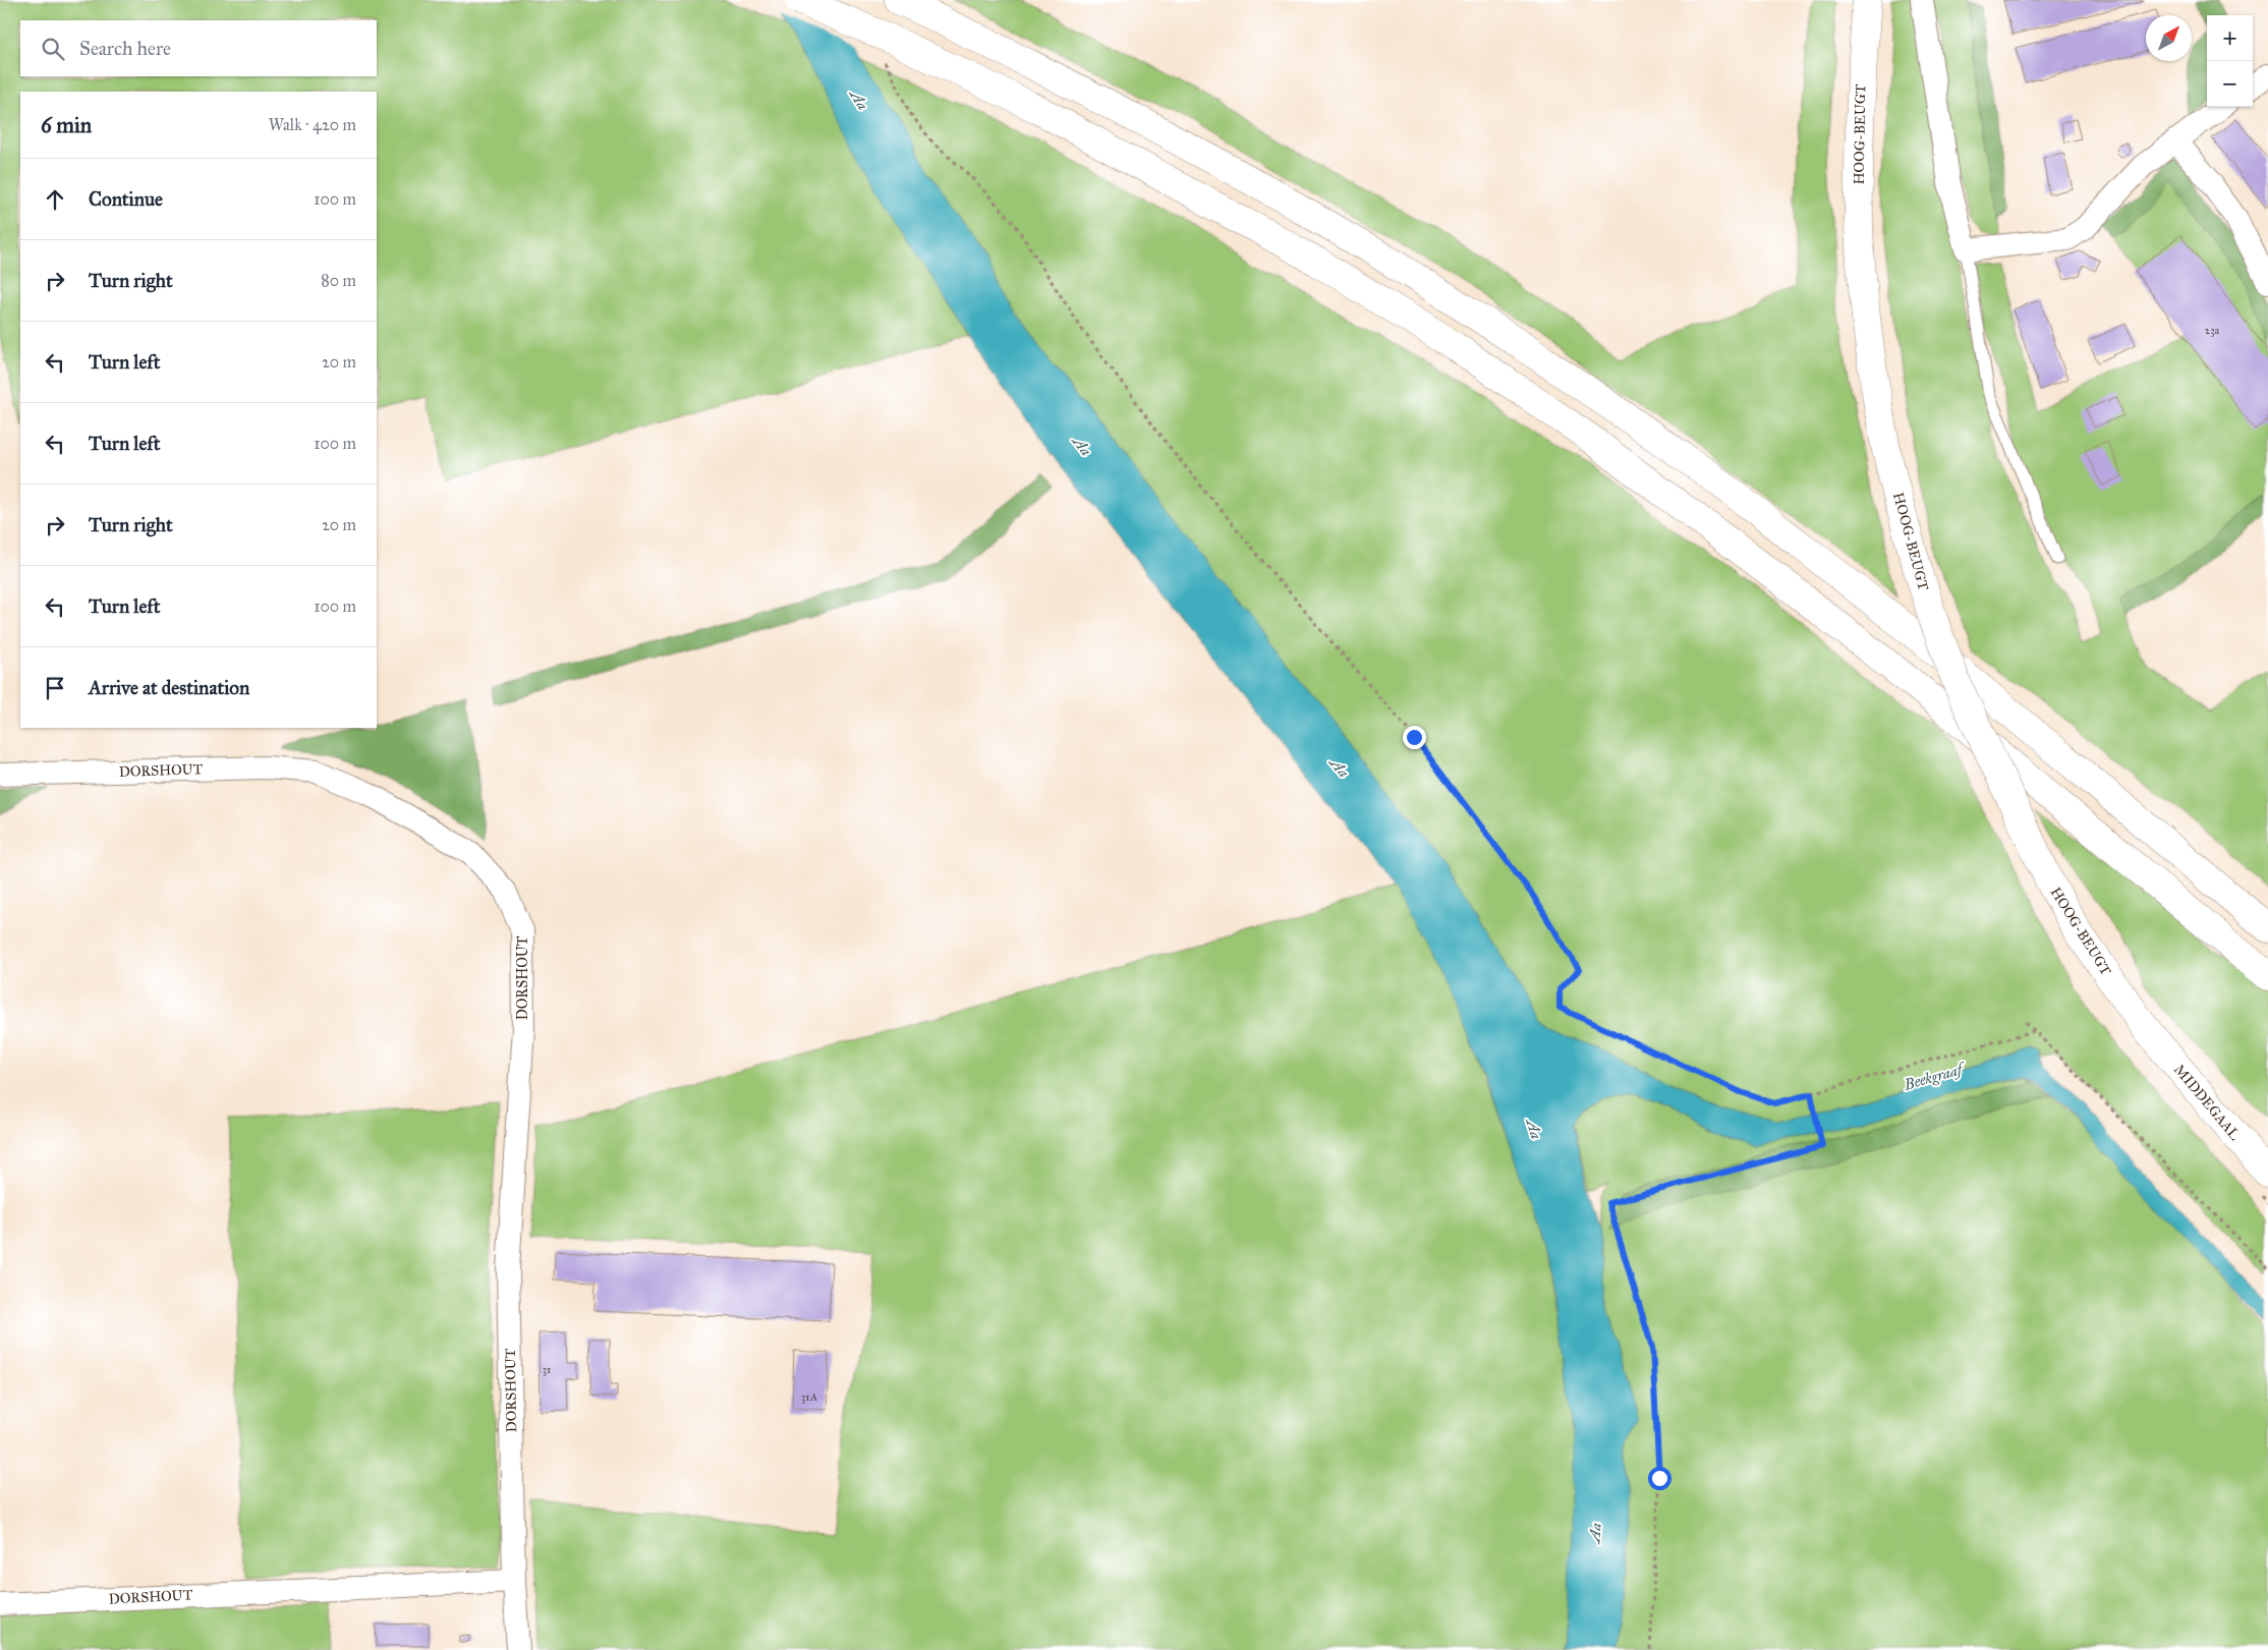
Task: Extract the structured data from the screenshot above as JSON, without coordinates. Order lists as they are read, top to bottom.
{
  "streets": {
    "main road": ["HOOG-BEUGT", "MIDDEGAAL"],
    "street": ["DORSHOUT"]
  },
  "crossings": [
    ["HOOG-BEUGT", "MIDDEGAAL"]
  ],
  "water": ["Aa", "Beekgraaf"],
  "house_numbers": ["23a", "31", "31A"],
  "north": "top right",
  "page": {
    "map_buttons": ["+", "−"],
    "search": "Search here",
    "heading": ["6 min", "Walk · 420 m"],
    "list": [
      ["Continue", "100 m"],
      ["Turn right", "80 m"],
      ["Turn left", "20 m"],
      ["Turn left", "100 m"],
      ["Turn right", "20 m"],
      ["Turn left", "100 m"],
      "Arrive at destination"
    ]
  }
}
